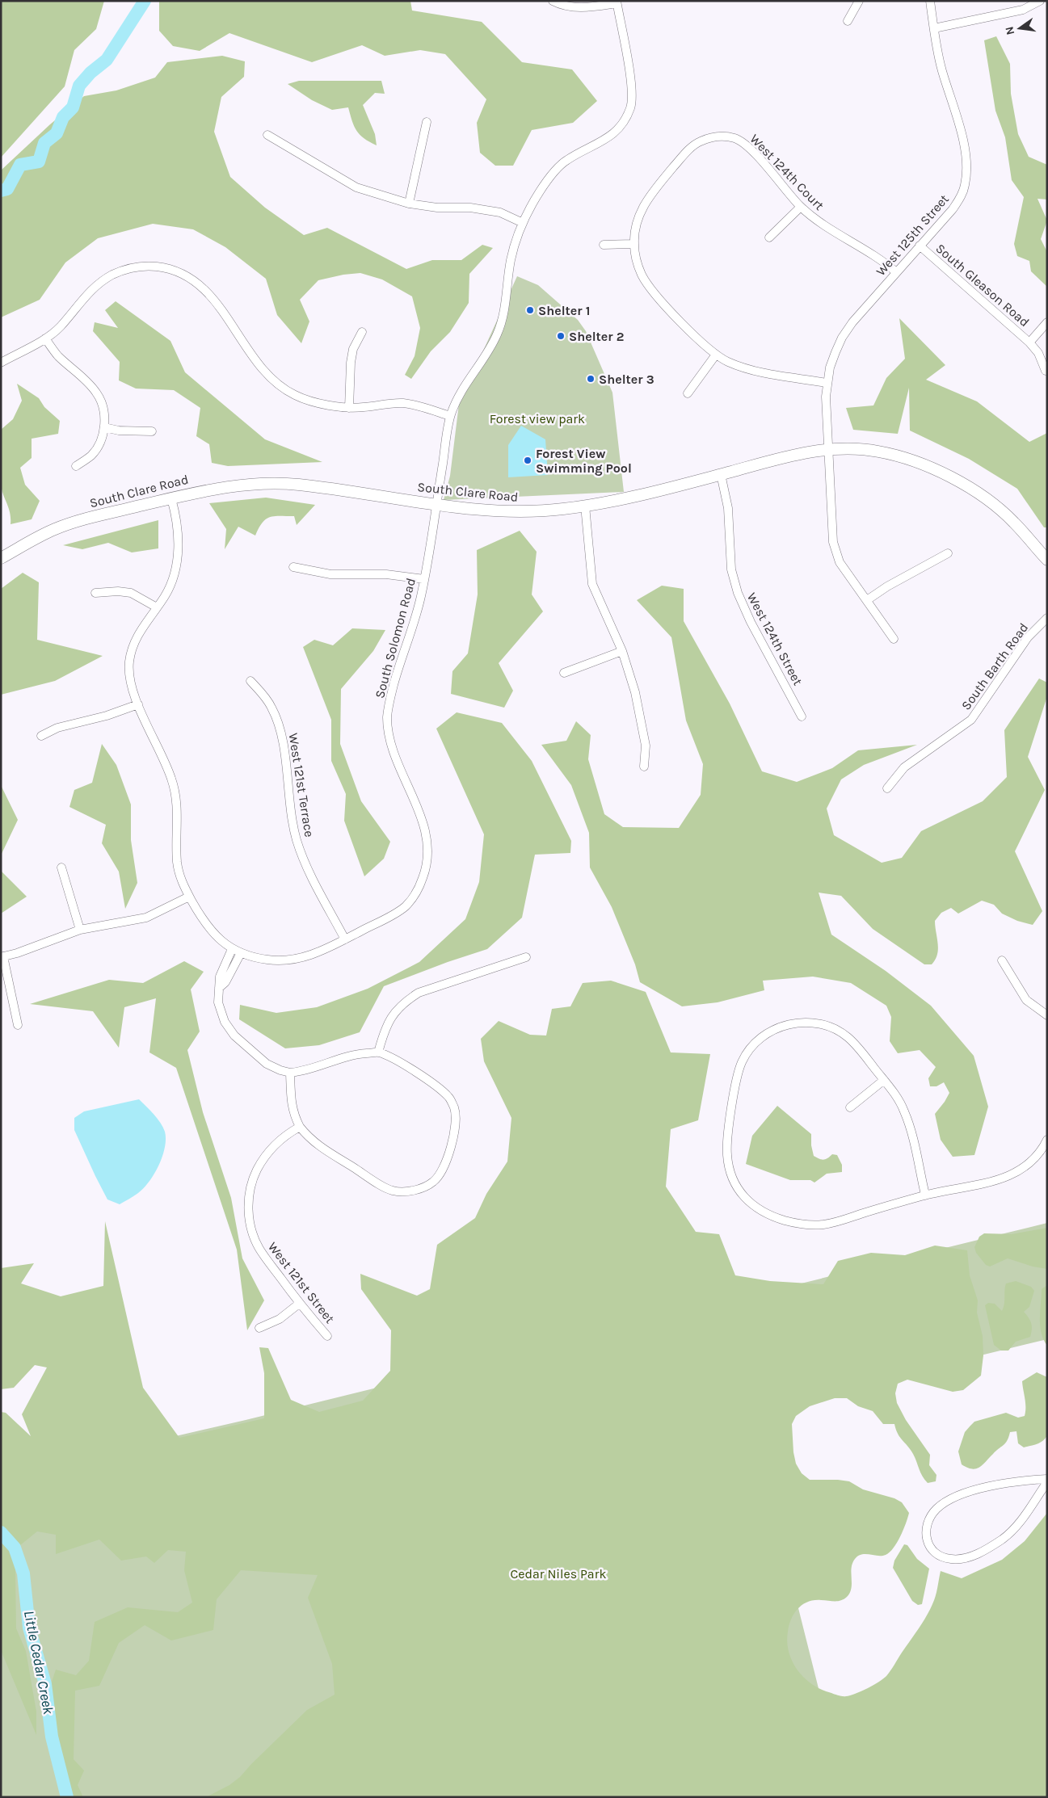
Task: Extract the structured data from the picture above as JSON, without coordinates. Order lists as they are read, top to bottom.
{
  "streets": {
    "street": [
      "West 124th Court",
      "West 125th Street",
      "South Gleason Road",
      "South Clare Road",
      "South Solomon Road",
      "West 124th Street",
      "South Barth Road",
      "West 121st Terrace",
      "West 121st Street"
    ]
  },
  "crossings": [
    ["West 124th Court", "West 125th Street"],
    ["West 125th Street", "South Gleason Road"],
    ["West 125th Street", "South Clare Road"],
    ["South Clare Road", "South Solomon Road"],
    ["South Clare Road", "West 124th Street"],
    ["South Solomon Road", "West 121st Terrace"]
  ],
  "water": ["Little Cedar Creek"],
  "parks": ["Forest view park", "Cedar Niles Park"],
  "places": [
    "Shelter 1",
    "Shelter 2",
    "Shelter 3",
    "Forest View Swimming Pool"
  ],
  "north": "left"
}
